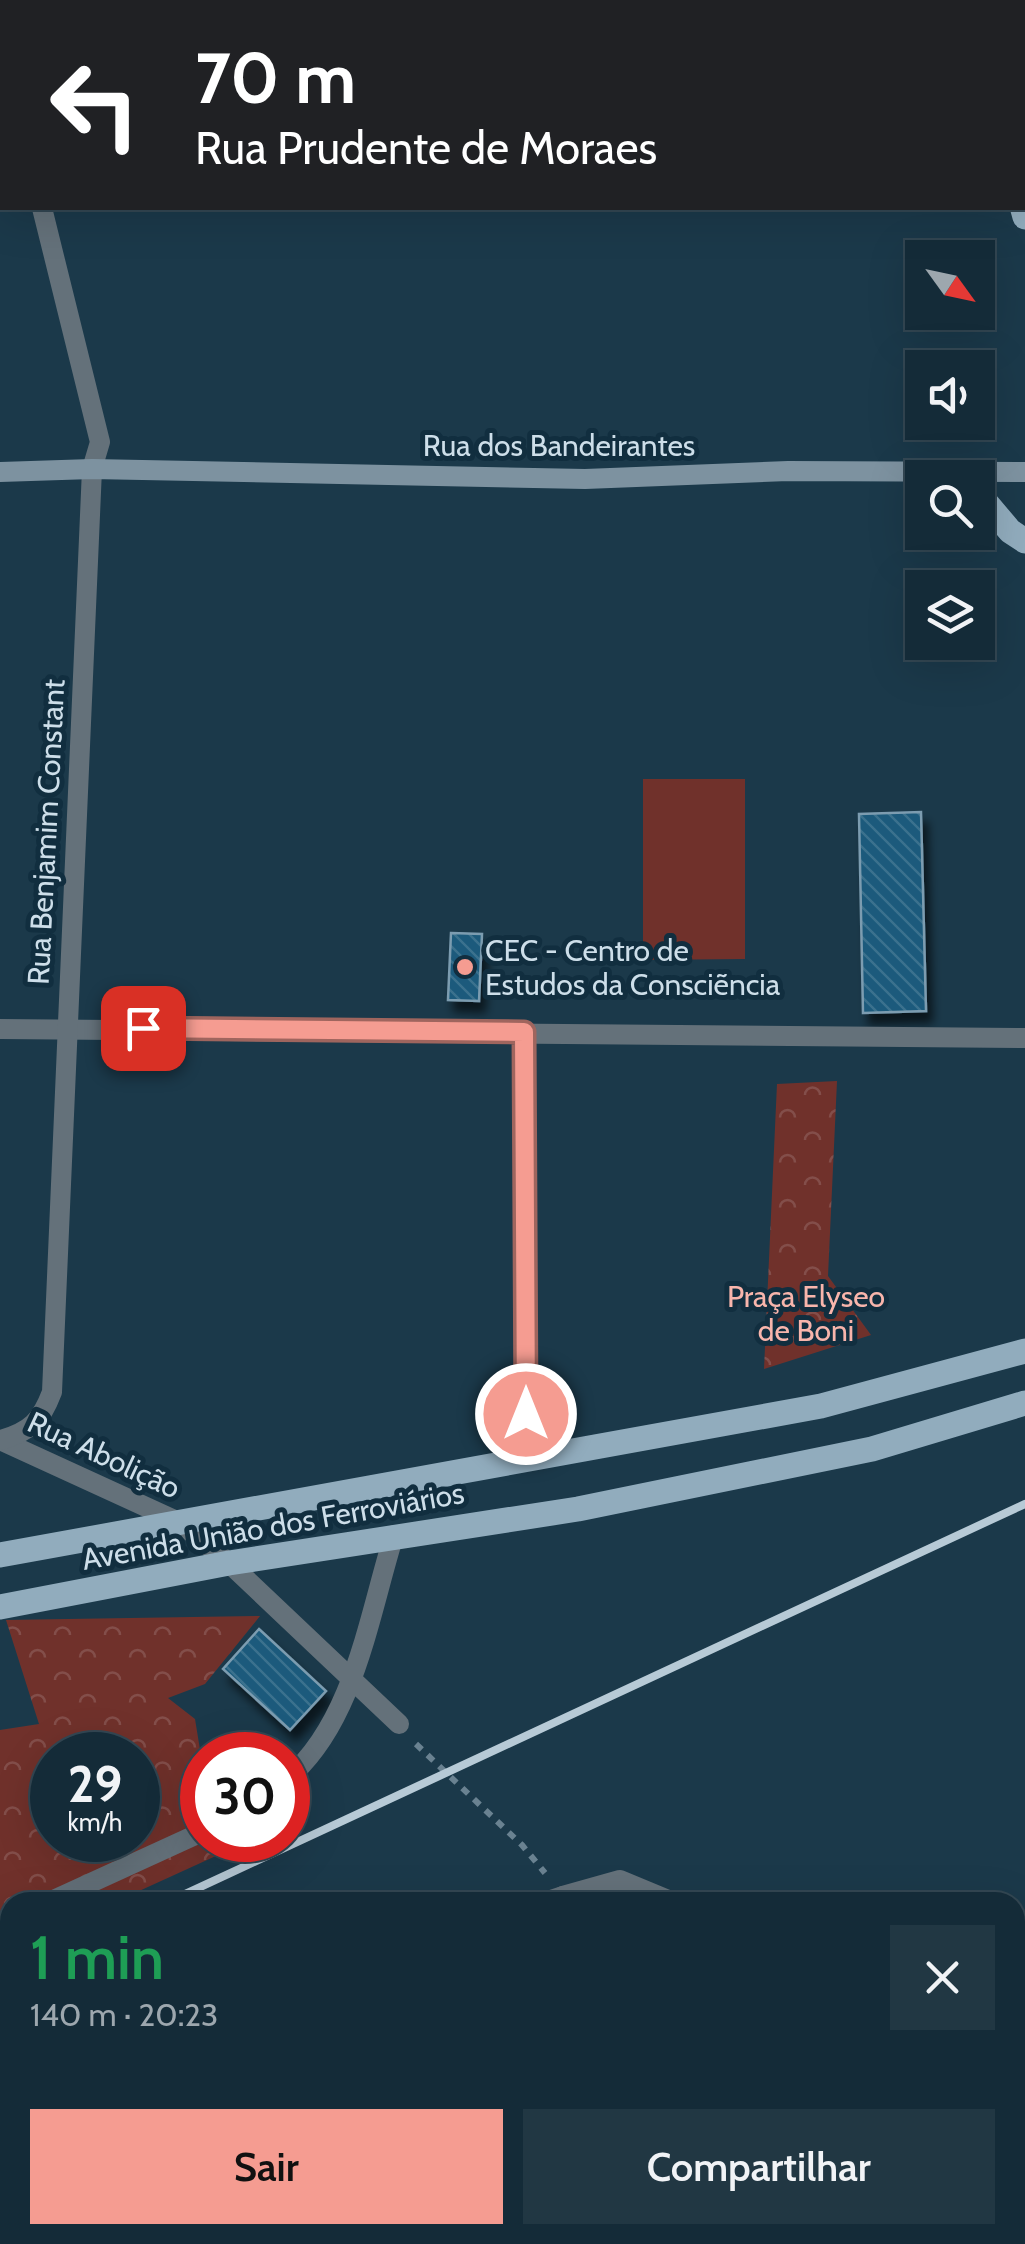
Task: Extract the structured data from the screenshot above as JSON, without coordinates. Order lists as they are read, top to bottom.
{
  "streets": {
    "main road": ["Rua dos Bandeirantes", "Avenida União dos Ferroviários"],
    "street": ["Rua Benjamim Constant", "Rua Abolição"]
  },
  "crossings": [
    ["Rua dos Bandeirantes", "Rua Benjamim Constant"],
    ["Rua Benjamim Constant", "Rua Abolição"],
    ["Rua Abolição", "Avenida União dos Ferroviários"]
  ],
  "parks": ["Praça Elyseo de Boni"],
  "places": ["CEC - Centro de Estudos da Consciẽncia"],
  "north": "bottom right",
  "page": {
    "turn": ["70 m", "Rua Prudente de Moraes"],
    "speed": "29 km/h",
    "limit": "30",
    "heading": ["1 min", "140 m · 20:23"],
    "buttons": ["Sair", "Compartilhar"]
  }
}
